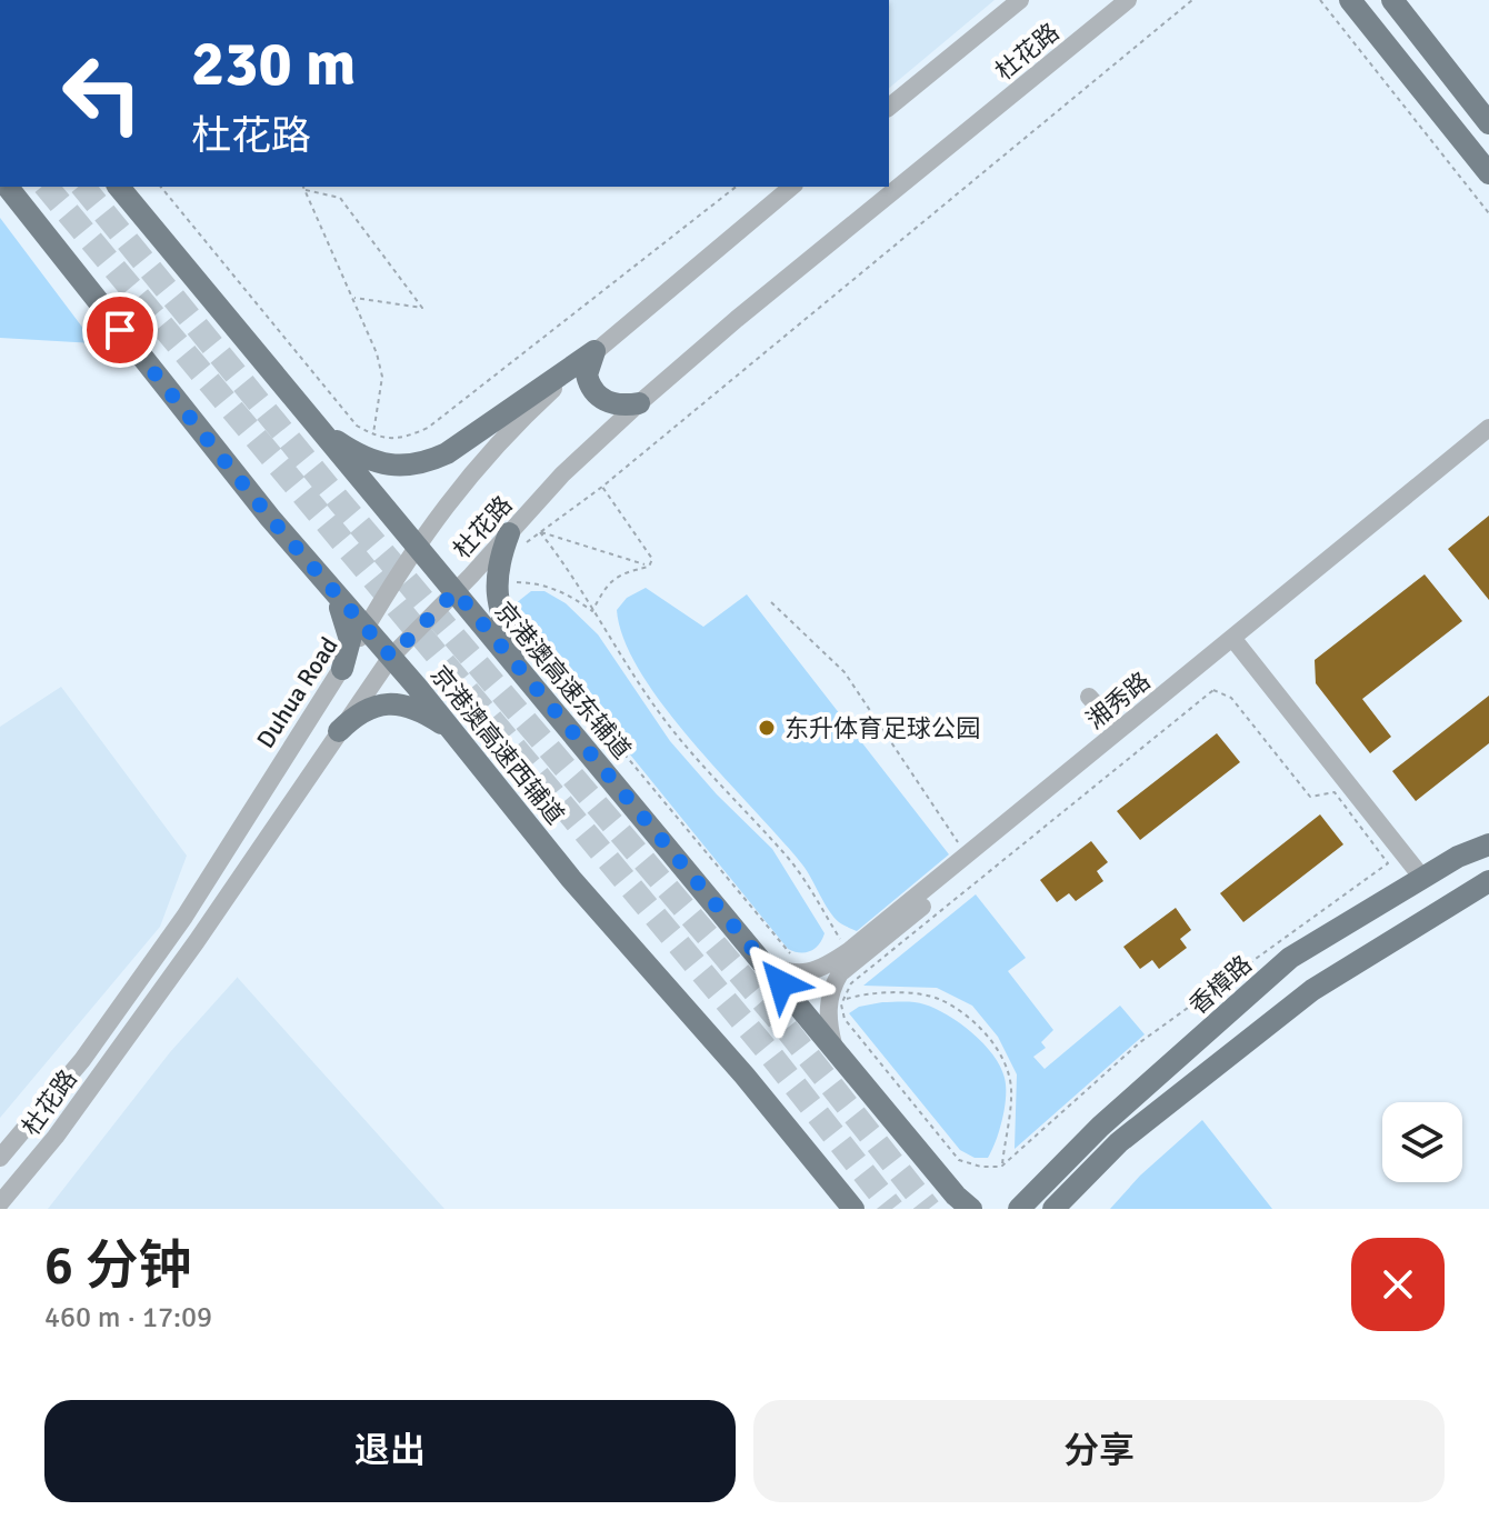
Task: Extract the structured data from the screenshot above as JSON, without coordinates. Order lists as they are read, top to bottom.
{
  "streets": {
    "main road": ["京港澳高速东辅道", "京港澳高速西辅道", "香樟路"],
    "street": ["杜花路", "Duhua Road", "湘秀路"]
  },
  "crossings": [
    ["杜花路", "京港澳高速东辅道"],
    ["杜花路", "京港澳高速西辅道"],
    ["京港澳高速东辅道", "Duhua Road"],
    ["京港澳高速东辅道", "湘秀路"],
    ["Duhua Road", "京港澳高速西辅道"]
  ],
  "places": ["东升体育足球公园"],
  "page": {
    "turn": ["230 m", "杜花路"],
    "heading": ["6 分钟", "460 m · 17:09"],
    "buttons": ["退出", "分享"]
  }
}
